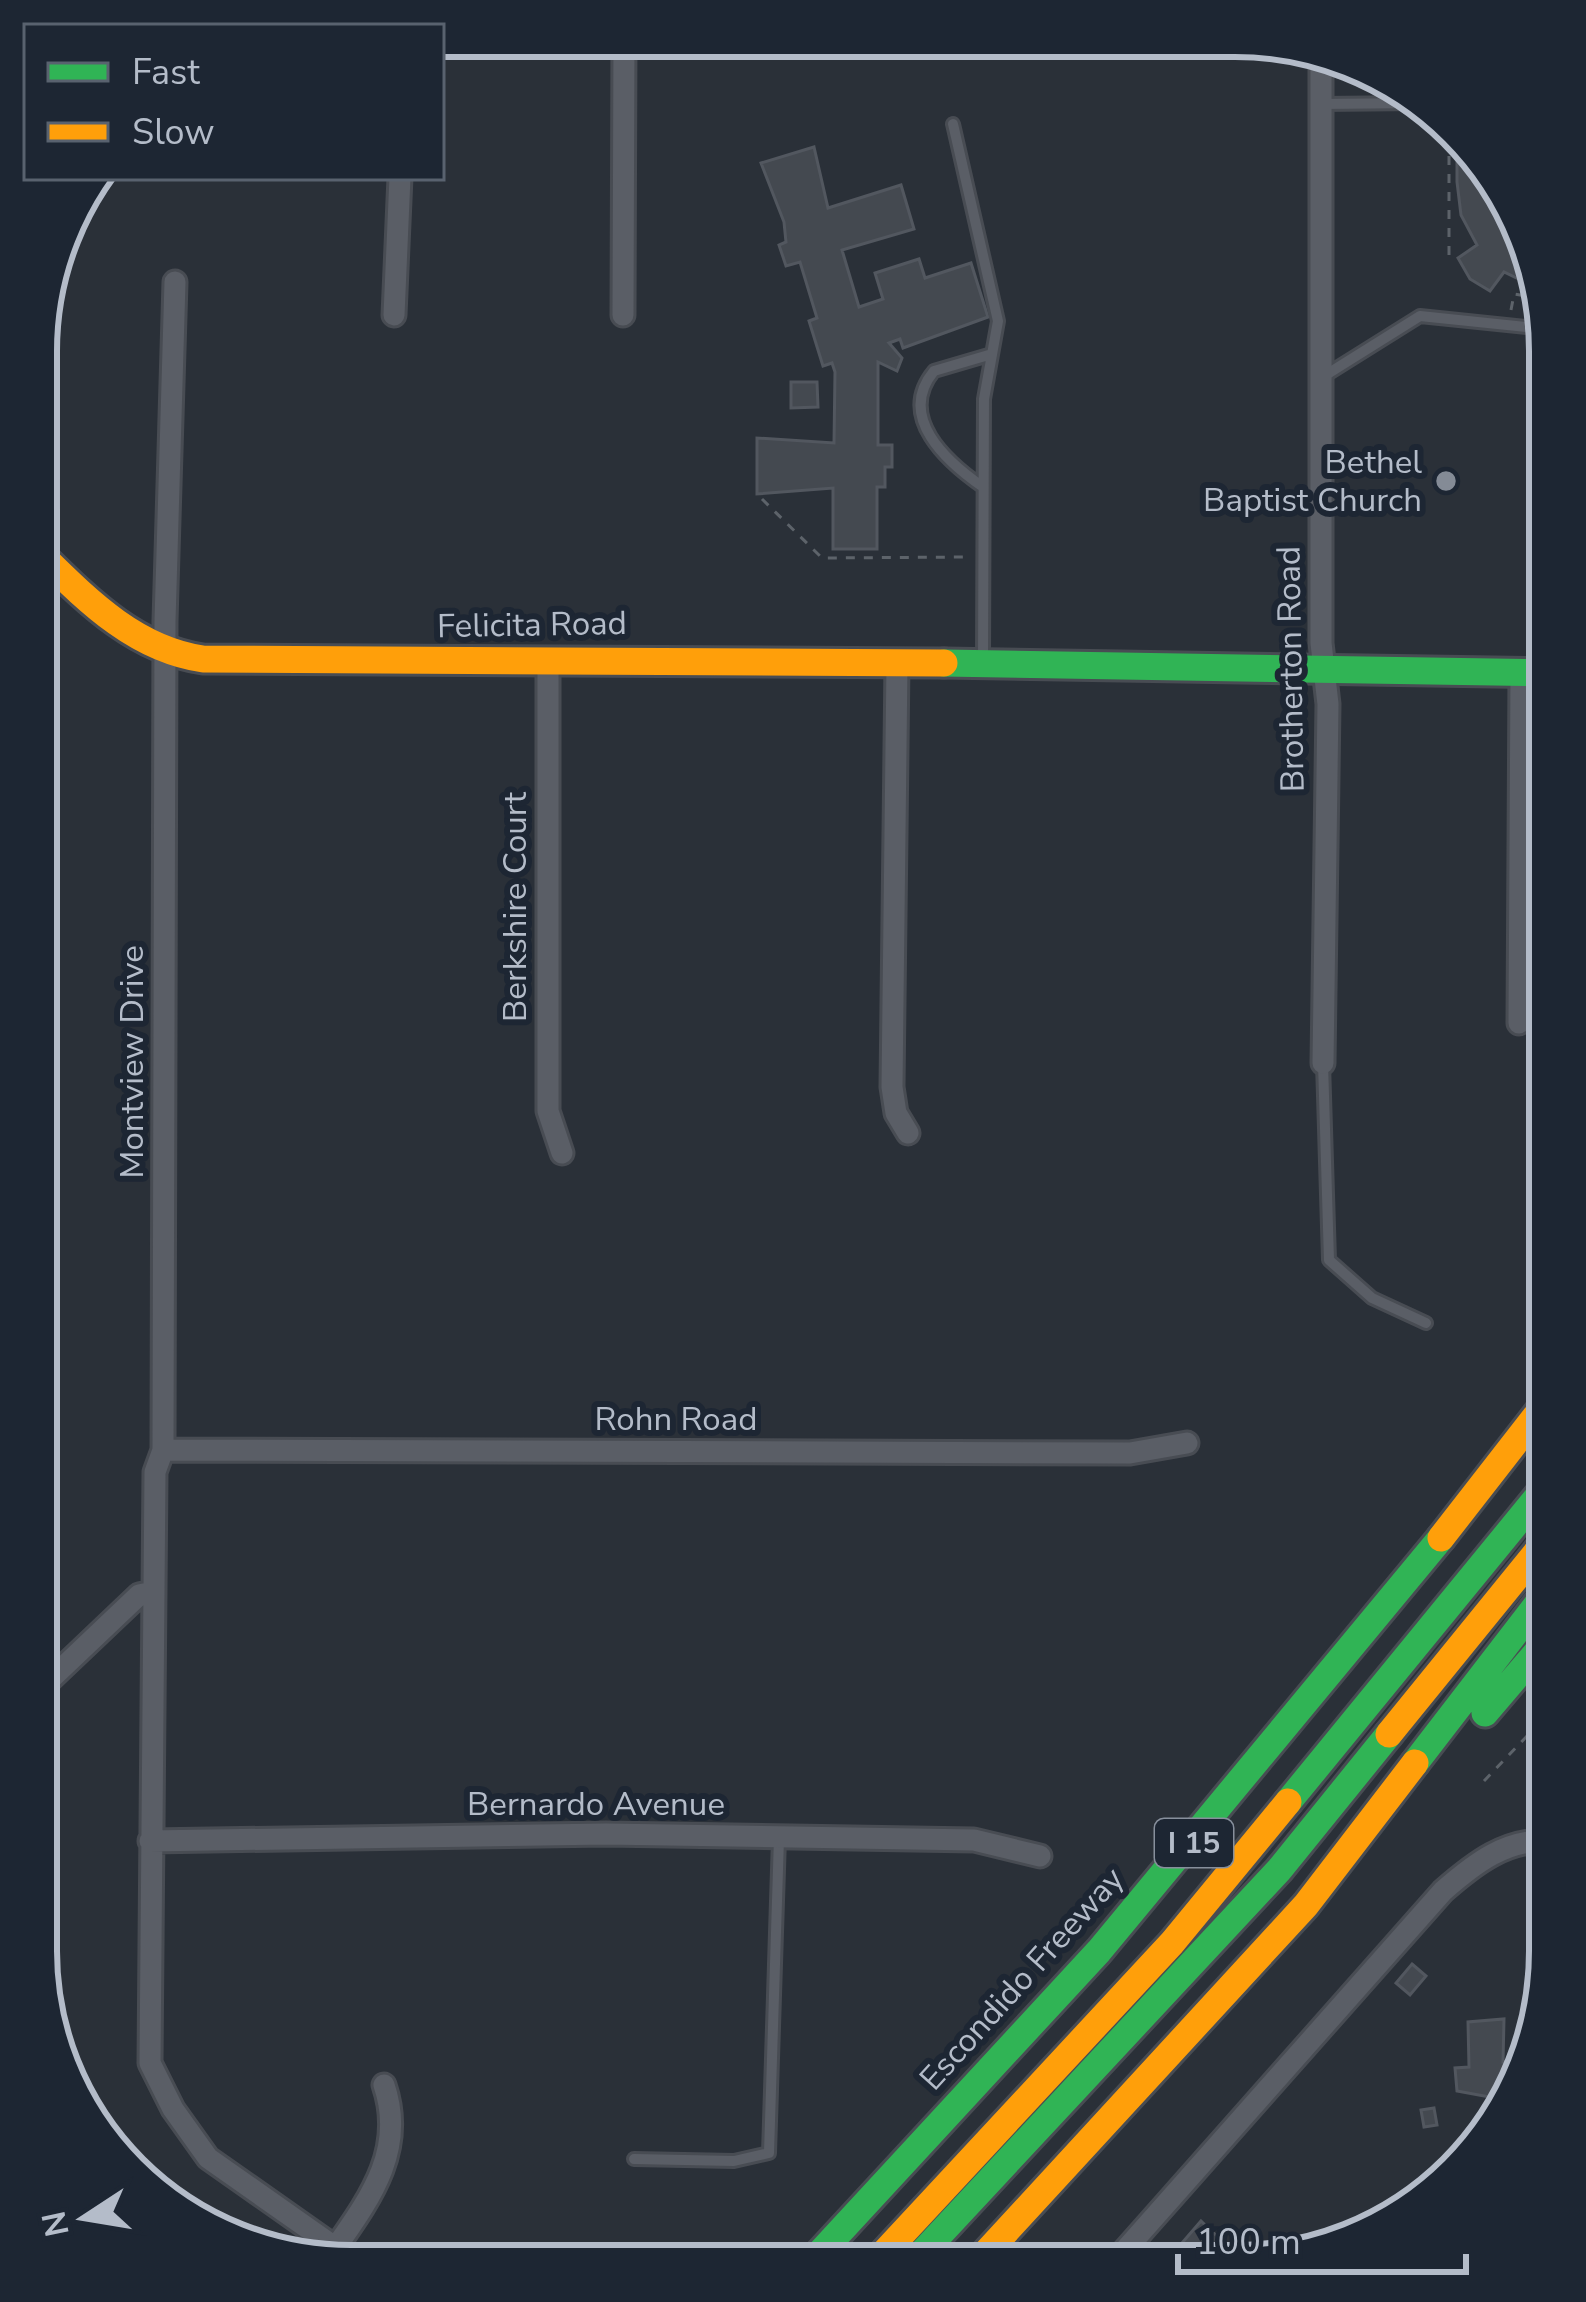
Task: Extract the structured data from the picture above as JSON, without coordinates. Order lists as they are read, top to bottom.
{
  "streets": {
    "main road": ["Felicita Road", "I 15", "Escondido Freeway"],
    "street": [
      "Brotherton Road",
      "Berkshire Court",
      "Montview Drive",
      "Rohn Road",
      "Bernardo Avenue"
    ]
  },
  "crossings": [
    ["Felicita Road", "Brotherton Road"],
    ["Felicita Road", "Berkshire Court"],
    ["Felicita Road", "Montview Drive"],
    ["Montview Drive", "Rohn Road"],
    ["Montview Drive", "Bernardo Avenue"]
  ],
  "places": ["Bethel Baptist Church"],
  "legend": ["Fast", "Slow"],
  "scale_bar": "100 m",
  "north": "left"
}
